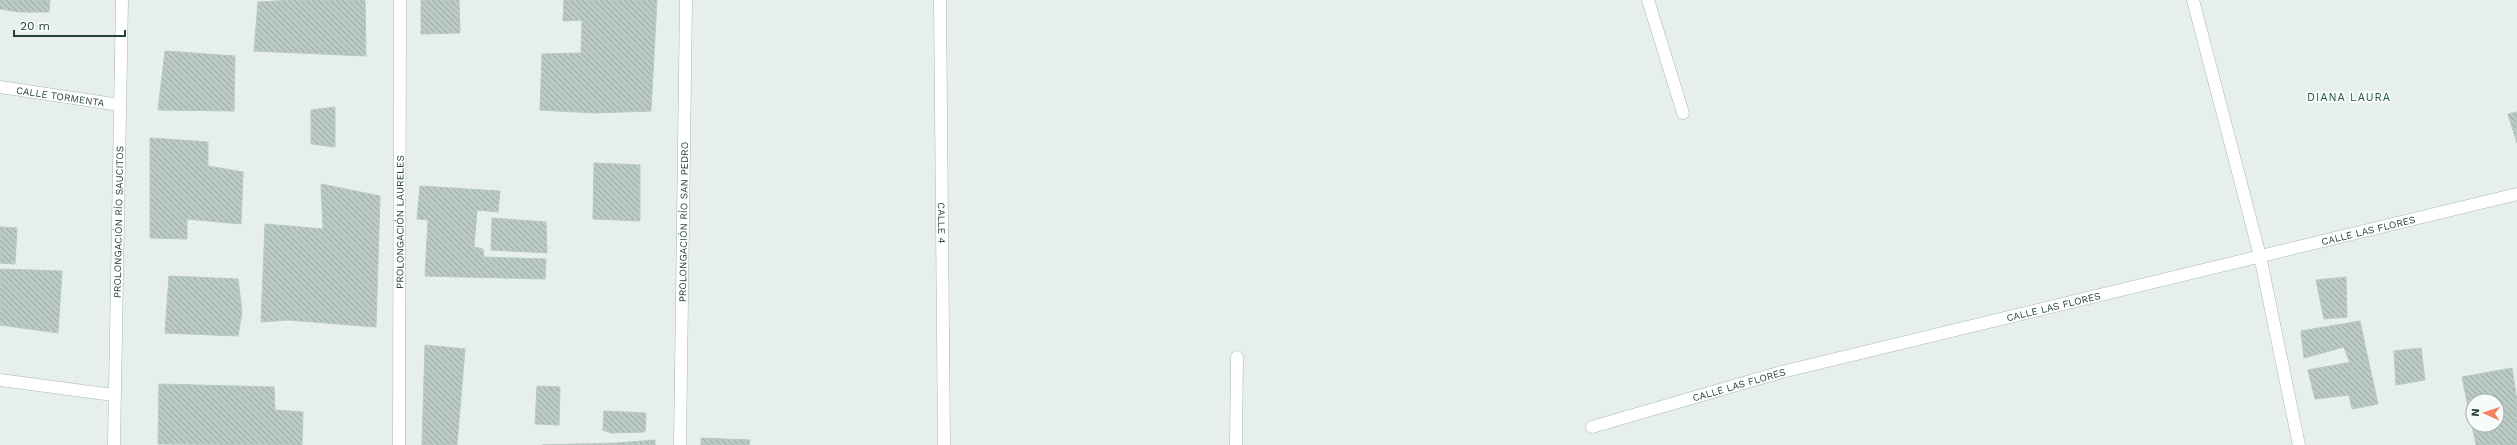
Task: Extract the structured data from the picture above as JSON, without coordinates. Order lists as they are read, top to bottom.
{
  "streets": {
    "street": [
      "CALLE TORMENTA",
      "CALLE 4",
      "PROLONGACIÓN RÍO SAUCITOS",
      "PROLONGACIÓN LAURELES",
      "PROLONGACIÓN RÍO SAN PEDRO",
      "CALLE LAS FLORES"
    ]
  },
  "crossings": [
    ["CALLE TORMENTA", "PROLONGACIÓN RÍO SAUCITOS"]
  ],
  "districts": ["DIANA LAURA"],
  "scale_bar": "20 m",
  "north": "left"
}
